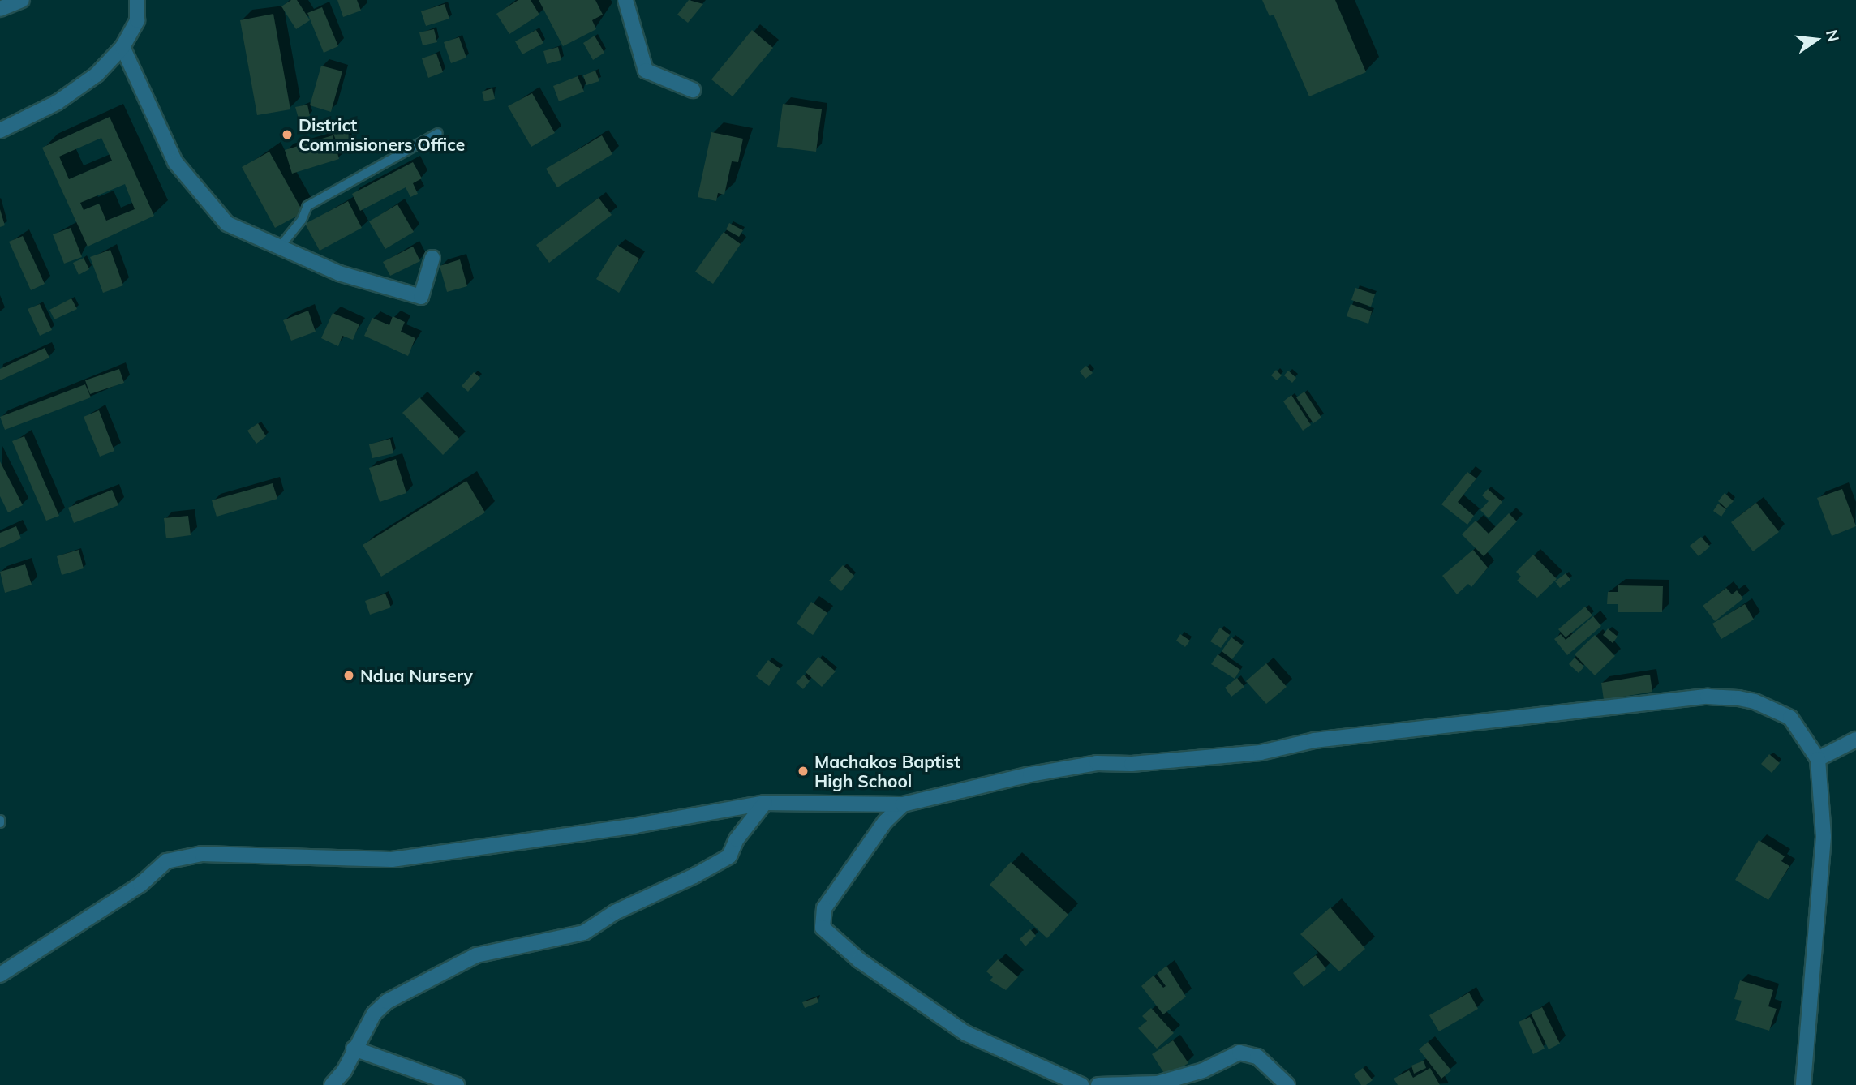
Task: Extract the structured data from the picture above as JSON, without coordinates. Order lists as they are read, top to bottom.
{
  "places": ["District Commisioners Office", "Ndua Nursery", "Machakos Baptist High School"],
  "north": "right"
}
